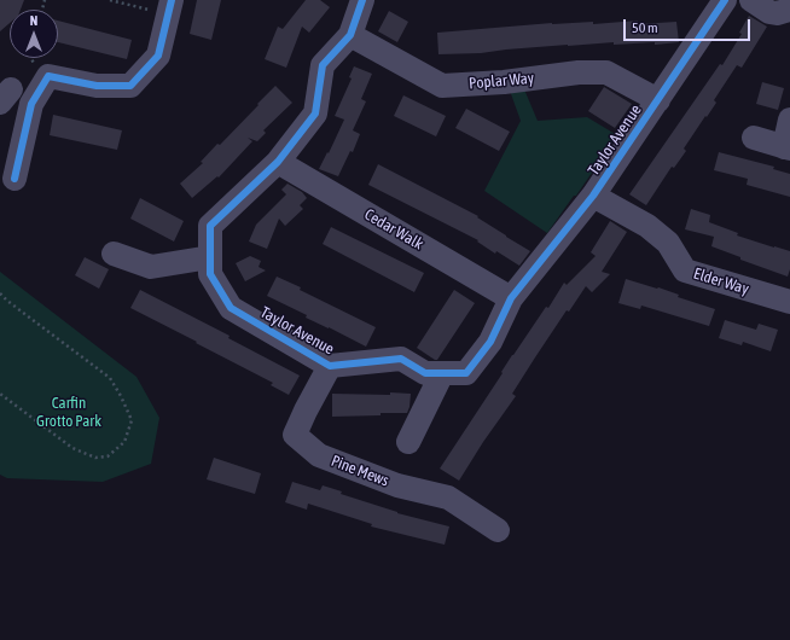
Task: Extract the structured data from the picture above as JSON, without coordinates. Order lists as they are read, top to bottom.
{
  "streets": {
    "street": [
      "Poplar Way",
      "Taylor Avenue",
      "Cedar Walk",
      "Elder Way",
      "Pine Mews"
    ]
  },
  "crossings": [
    ["Poplar Way", "Taylor Avenue"],
    ["Taylor Avenue", "Cedar Walk"],
    ["Taylor Avenue", "Elder Way"],
    ["Taylor Avenue", "Pine Mews"]
  ],
  "parks": ["Carfin Grotto Park"],
  "scale_bar": "50 m",
  "north": "top"
}
